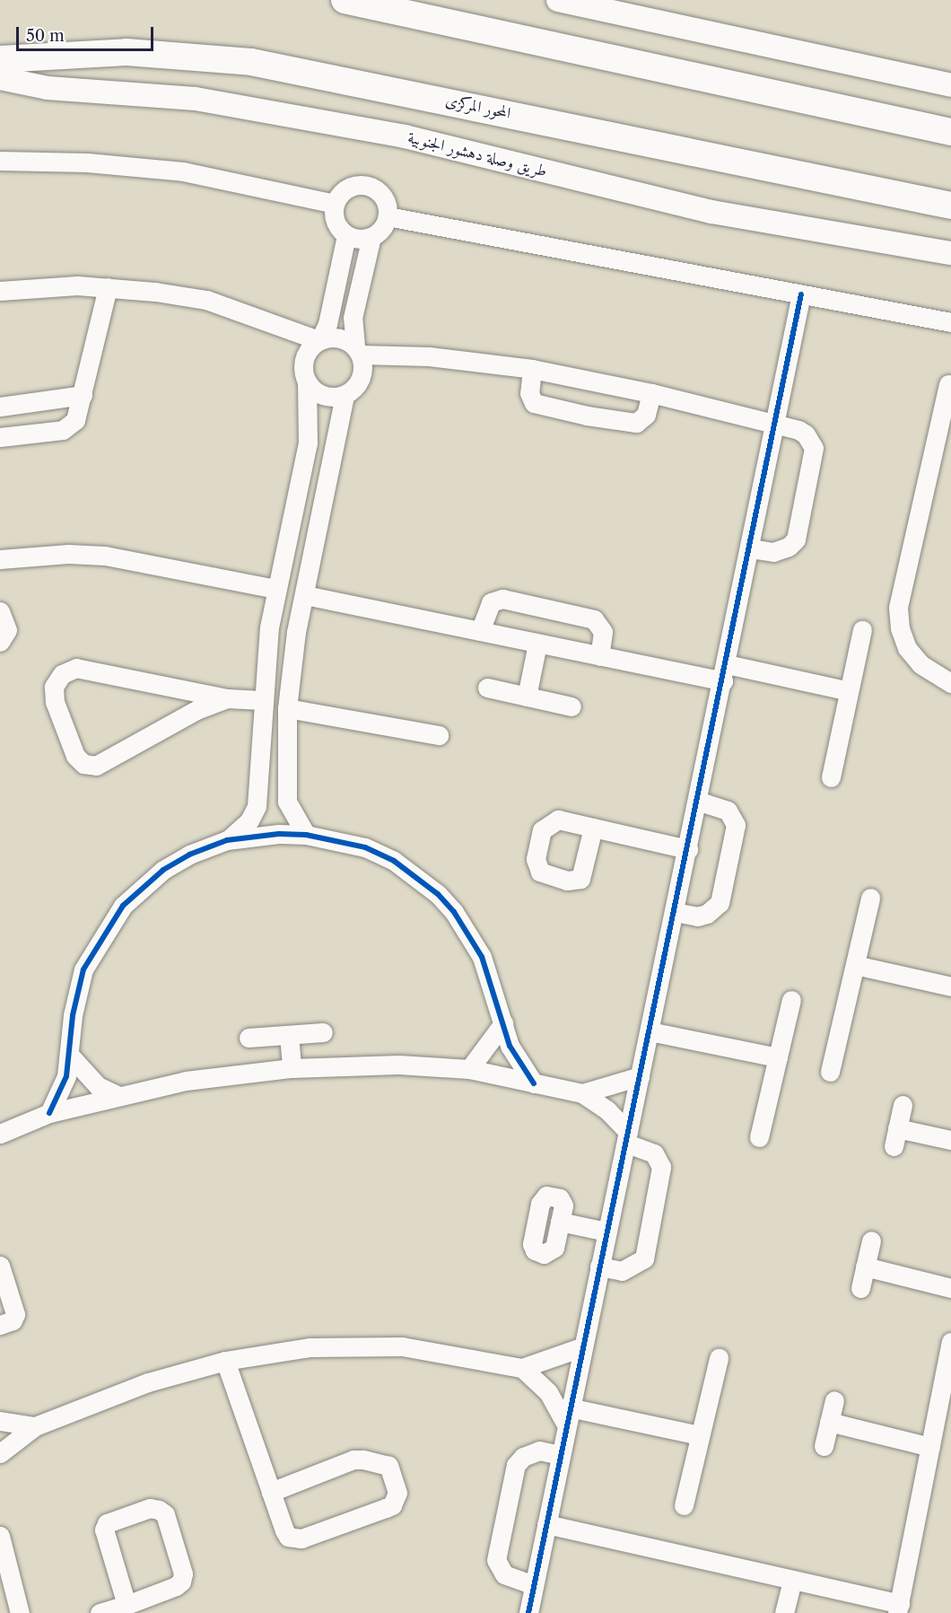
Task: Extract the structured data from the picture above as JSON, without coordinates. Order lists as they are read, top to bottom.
{
  "streets": {
    "highway": ["المحور المركزى"],
    "main road": ["طريق وصلة دهشور الجنوبية"]
  },
  "scale_bar": "50 m"
}
